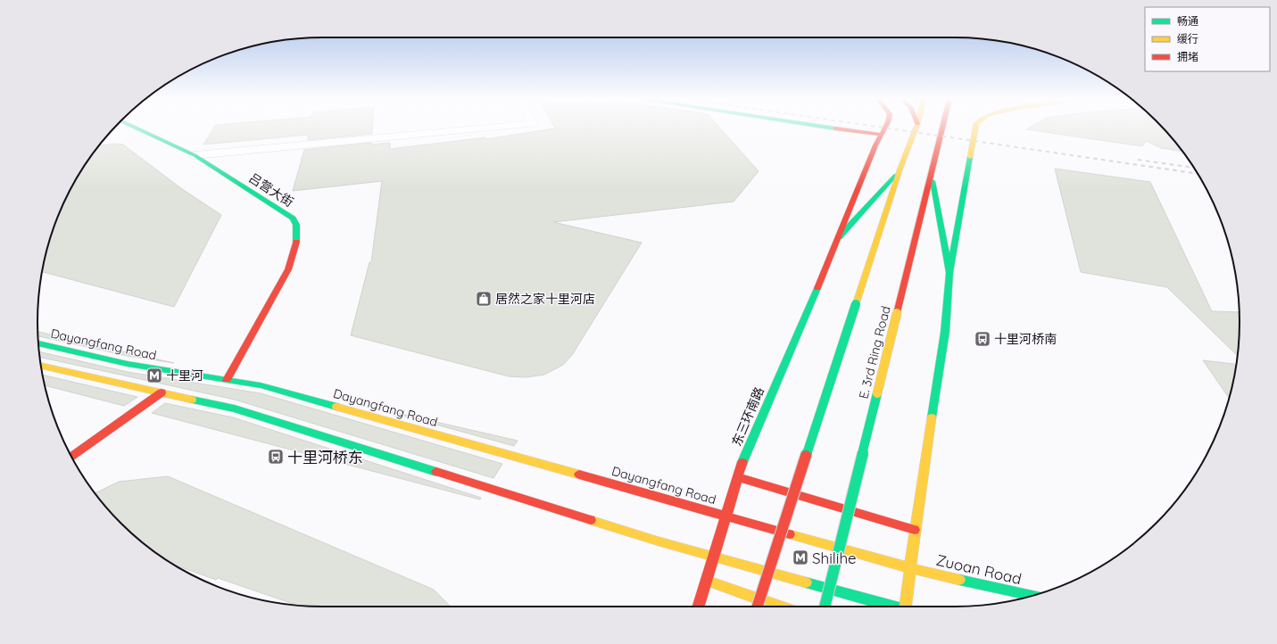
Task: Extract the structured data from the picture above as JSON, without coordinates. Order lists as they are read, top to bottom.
{
  "streets": {
    "main road": [
      "吕营大街",
      "Dayangfang Road",
      "E. 3rd Ring Road",
      "东三环南路",
      "Zuoan Road"
    ]
  },
  "crossings": [
    ["吕营大街", "Dayangfang Road"],
    ["Dayangfang Road", "东三环南路"],
    ["Dayangfang Road", "Zuoan Road"]
  ],
  "places": {
    "shop": ["居然之家十里河店"],
    "bus stop": ["十里河桥南", "十里河桥东"],
    "metro station": ["十里河", "Shilihe"]
  },
  "legend": ["畅通", "缓行", "拥堵"]
}
